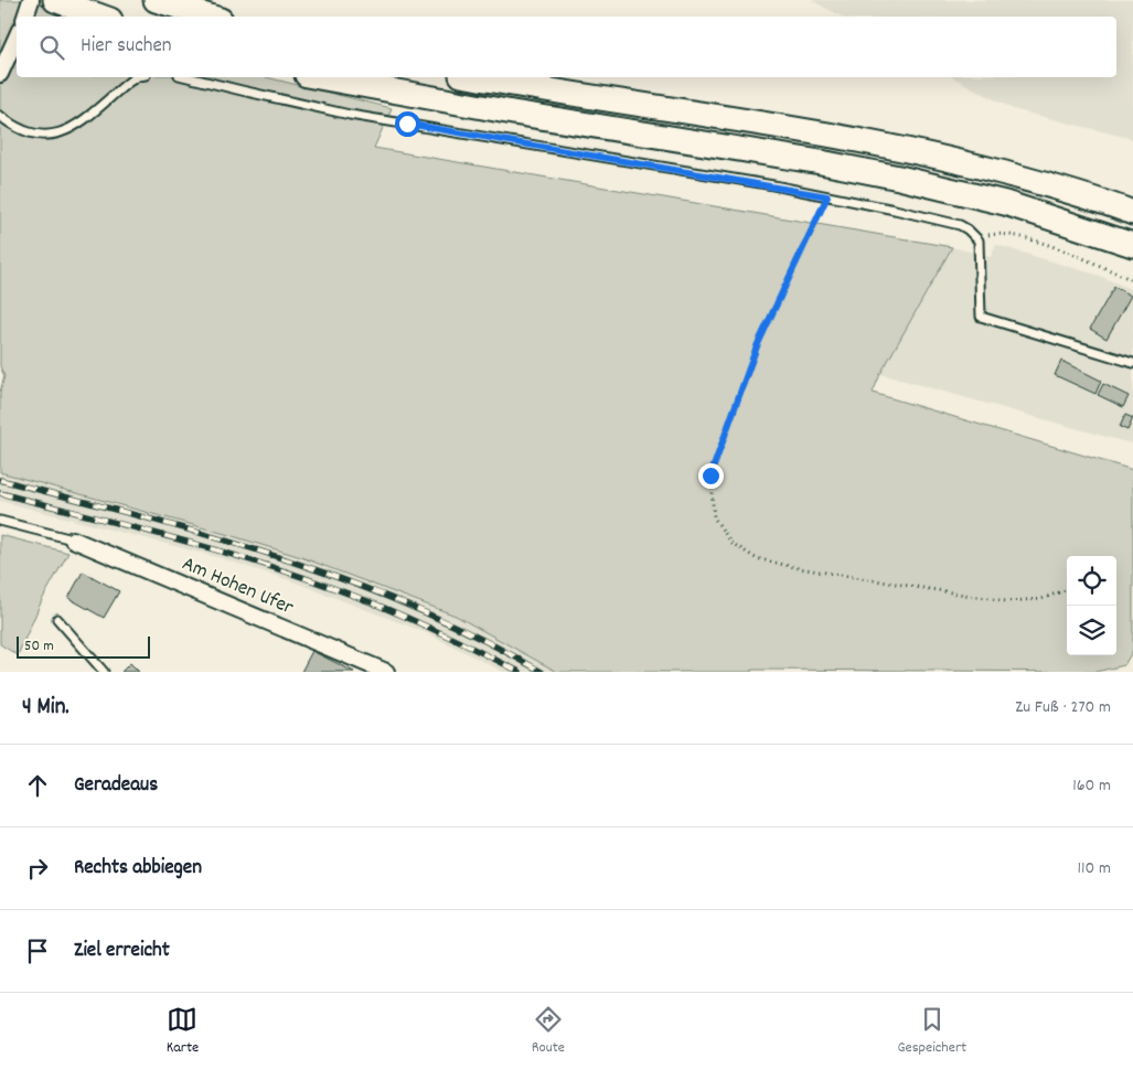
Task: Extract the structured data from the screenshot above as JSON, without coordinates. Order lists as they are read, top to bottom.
{
  "streets": {
    "street": ["Am Hohen Ufer"]
  },
  "scale_bar": "50 m",
  "page": {
    "search": "Hier suchen",
    "scale": "50 m",
    "heading": ["4 Min.", "Zu Fuß · 270 m"],
    "list": [
      ["Geradeaus", "160 m"],
      ["Rechts abbiegen", "110 m"],
      "Ziel erreicht"
    ],
    "nav": ["Karte", "Route", "Gespeichert"]
  }
}
